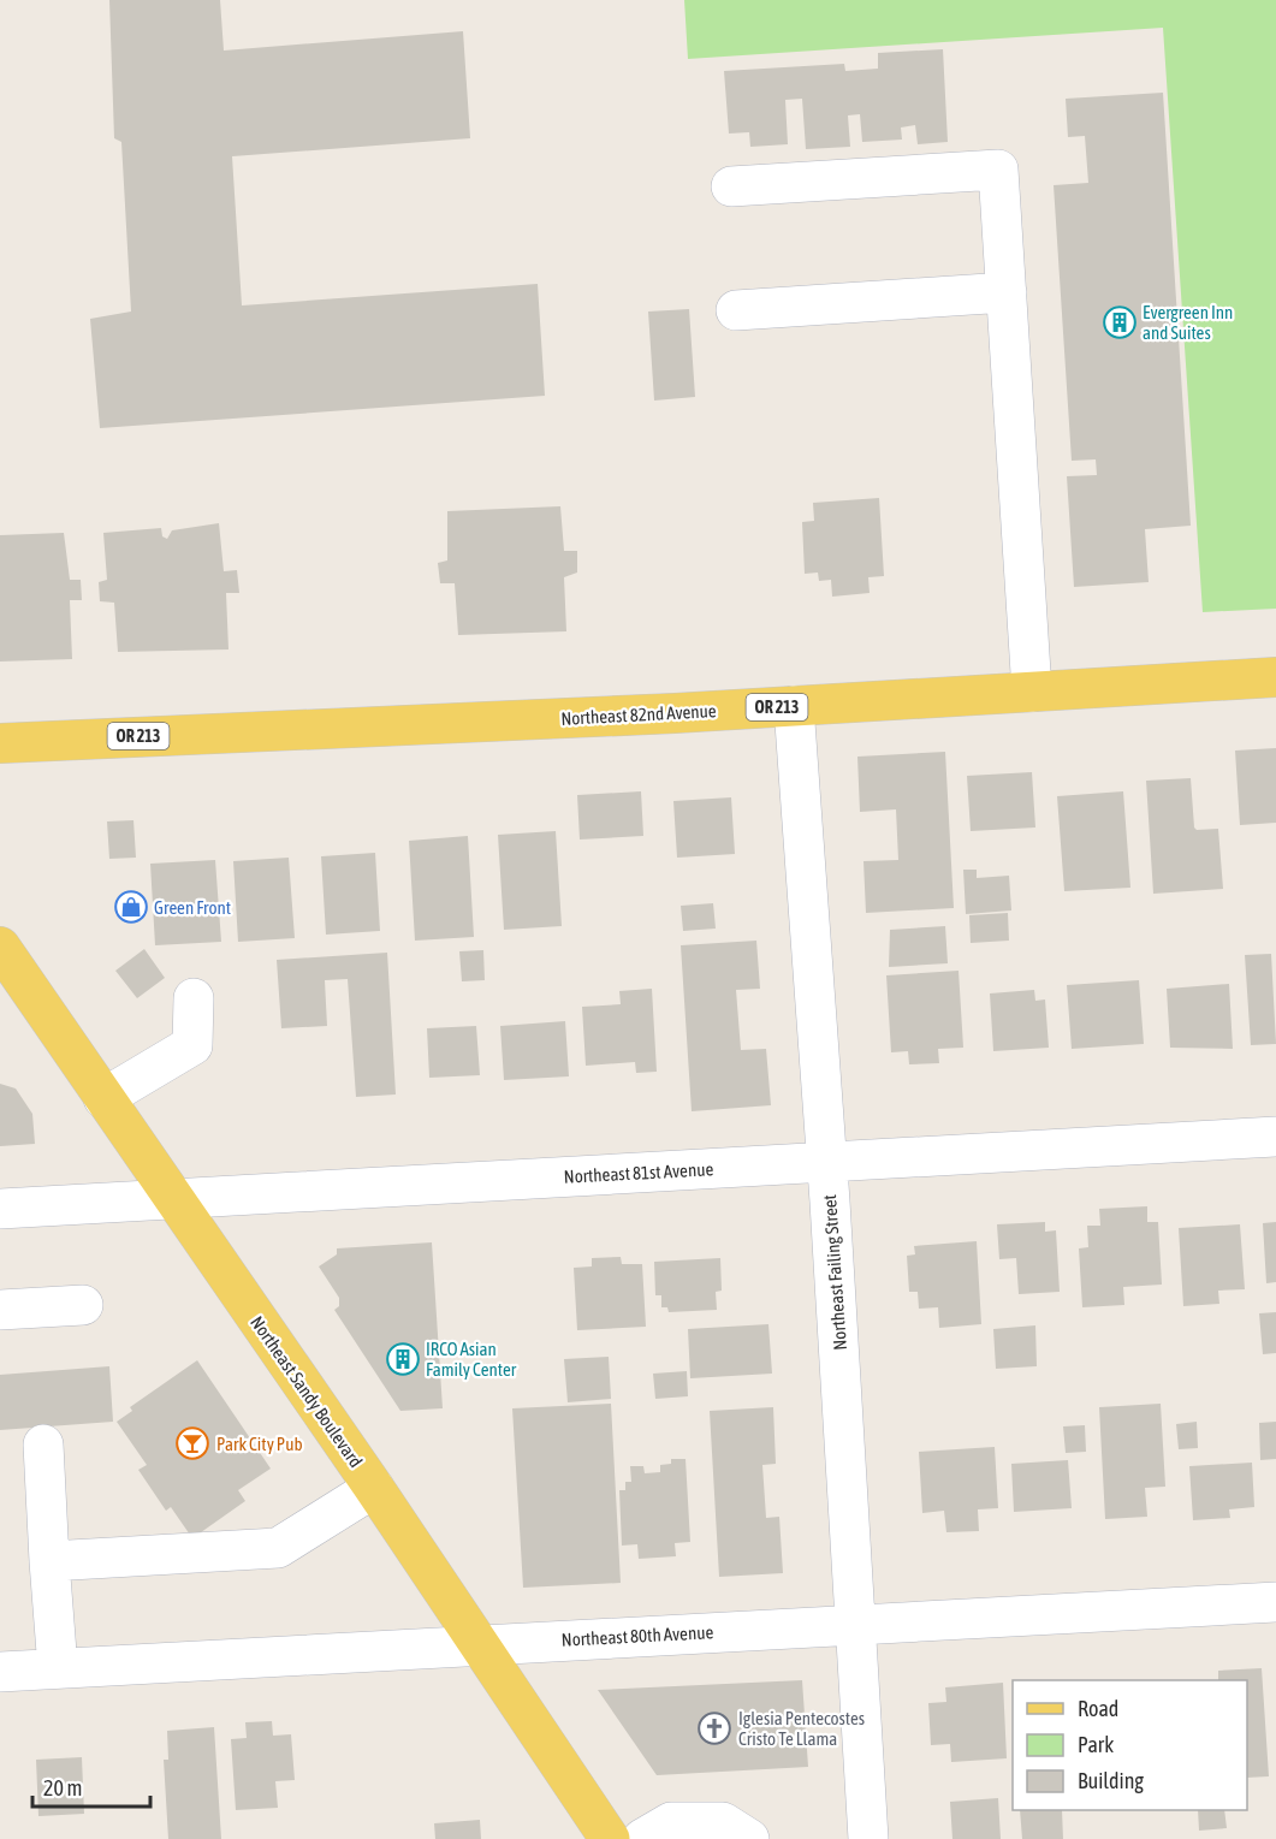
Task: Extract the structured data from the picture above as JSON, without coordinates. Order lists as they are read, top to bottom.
{
  "streets": {
    "main road": ["OR 213", "Northeast 82nd Avenue", "Northeast Sandy Boulevard"],
    "street": ["Northeast 81st Avenue", "Northeast Failing Street", "Northeast 80th Avenue"]
  },
  "crossings": [
    ["Northeast 82nd Avenue", "Northeast Failing Street"],
    ["Northeast 81st Avenue", "Northeast Failing Street"],
    ["Northeast 81st Avenue", "Northeast Sandy Boulevard"],
    ["Northeast Failing Street", "Northeast 80th Avenue"],
    ["Northeast Sandy Boulevard", "Northeast 80th Avenue"]
  ],
  "places": {
    "building": ["Evergreen Inn and Suites", "IRCO Asian Family Center"],
    "shop": ["Green Front"],
    "bar": ["Park City Pub"],
    "church": ["Iglesia Pentecostes Cristo Te Llama"]
  },
  "legend": ["Road", "Park", "Building"],
  "scale_bar": "20 m"
}
